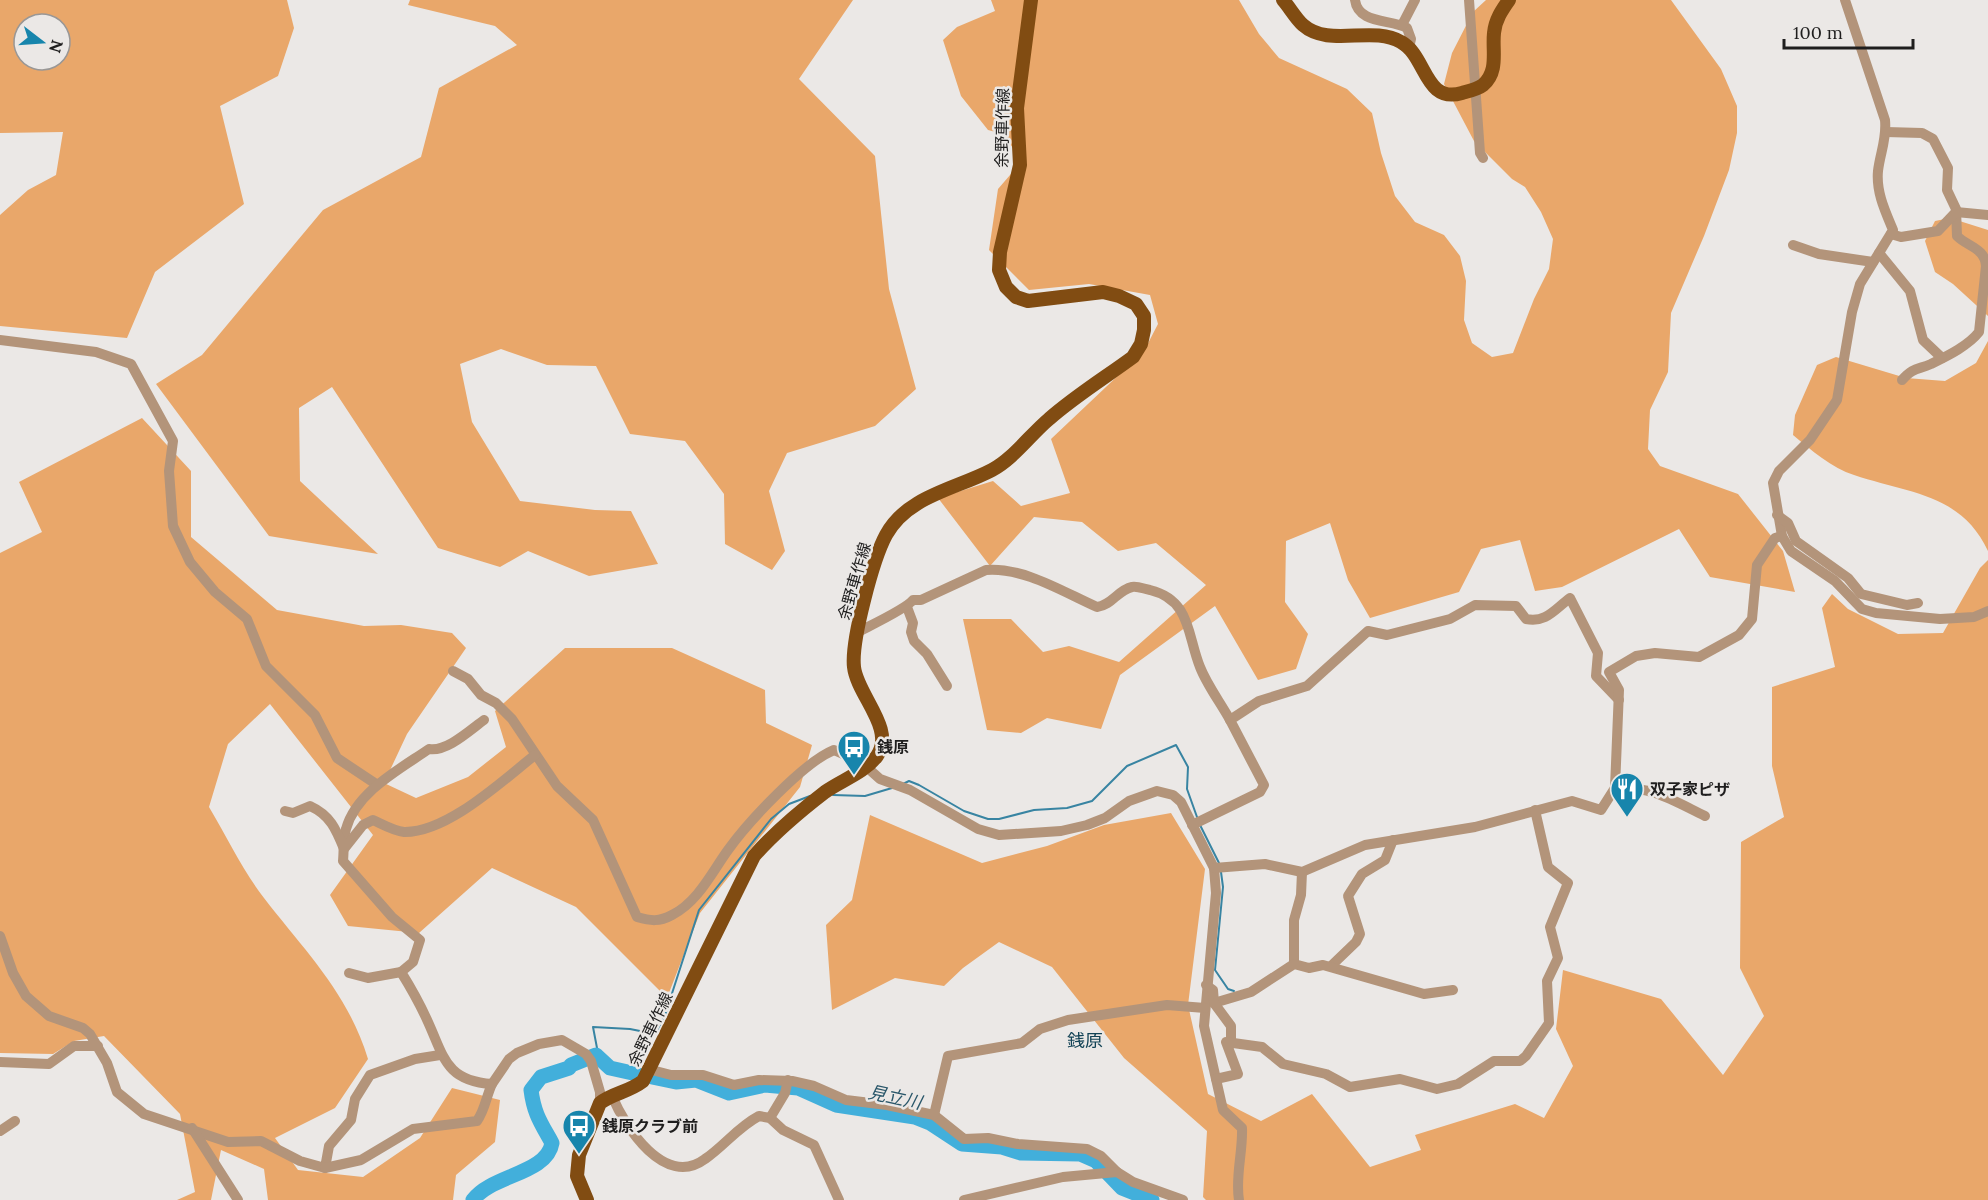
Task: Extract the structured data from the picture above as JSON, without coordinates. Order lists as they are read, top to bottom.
{
  "streets": {
    "main road": ["余野車作線"]
  },
  "districts": ["銭原"],
  "water": ["見立川"],
  "places": {
    "bus stop": ["銭原", "銭原クラブ前"],
    "restaurant": ["双子家ピザ"]
  },
  "scale_bar": "100 m",
  "north": "right"
}
